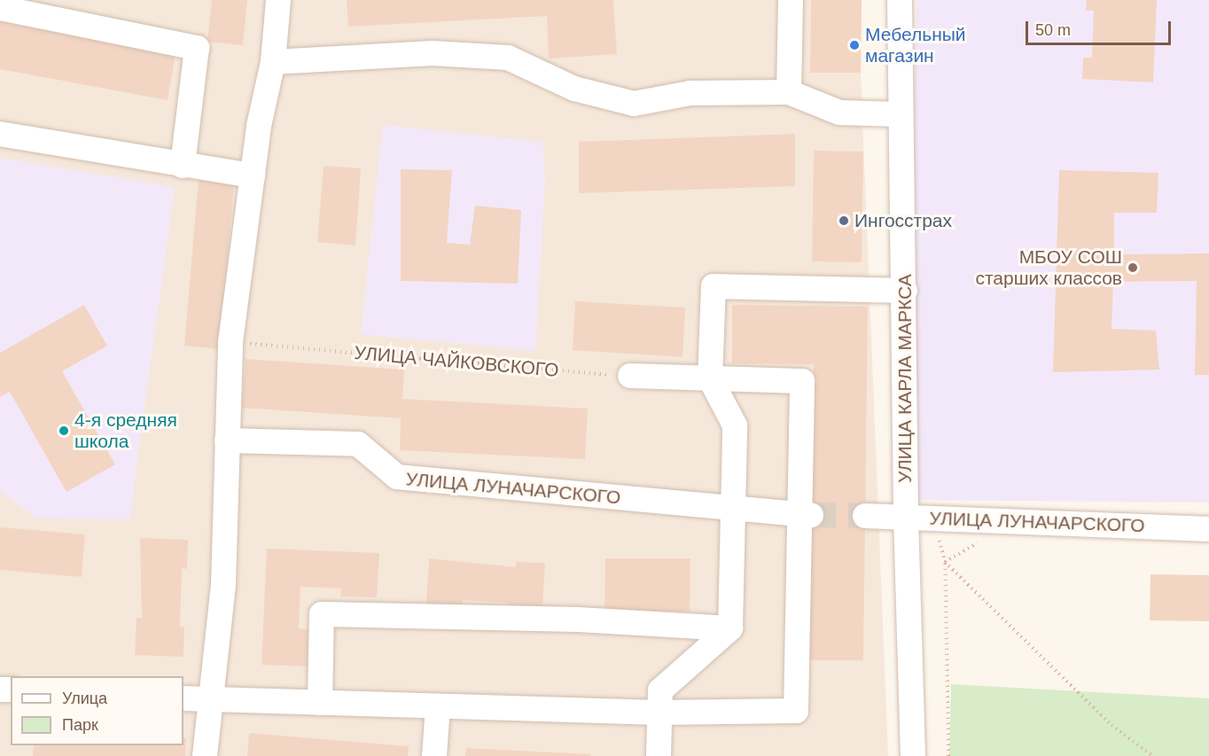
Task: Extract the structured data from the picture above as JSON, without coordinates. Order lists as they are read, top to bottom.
{
  "streets": {
    "street": ["УЛИЦА КАРЛА МАРКСА", "УЛИЦА ЛУНАЧАРСКОГО"],
    "path": ["УЛИЦА ЧАЙКОВСКОГО"]
  },
  "crossings": [
    ["УЛИЦА КАРЛА МАРКСА", "УЛИЦА ЛУНАЧАРСКОГО"]
  ],
  "places": [
    "Мебельный магазин",
    "Ингосстрах",
    "МБОУ СОШ старших классов",
    "4-я средняя школа"
  ],
  "legend": ["Улица", "Парк"],
  "scale_bar": "50 m"
}
